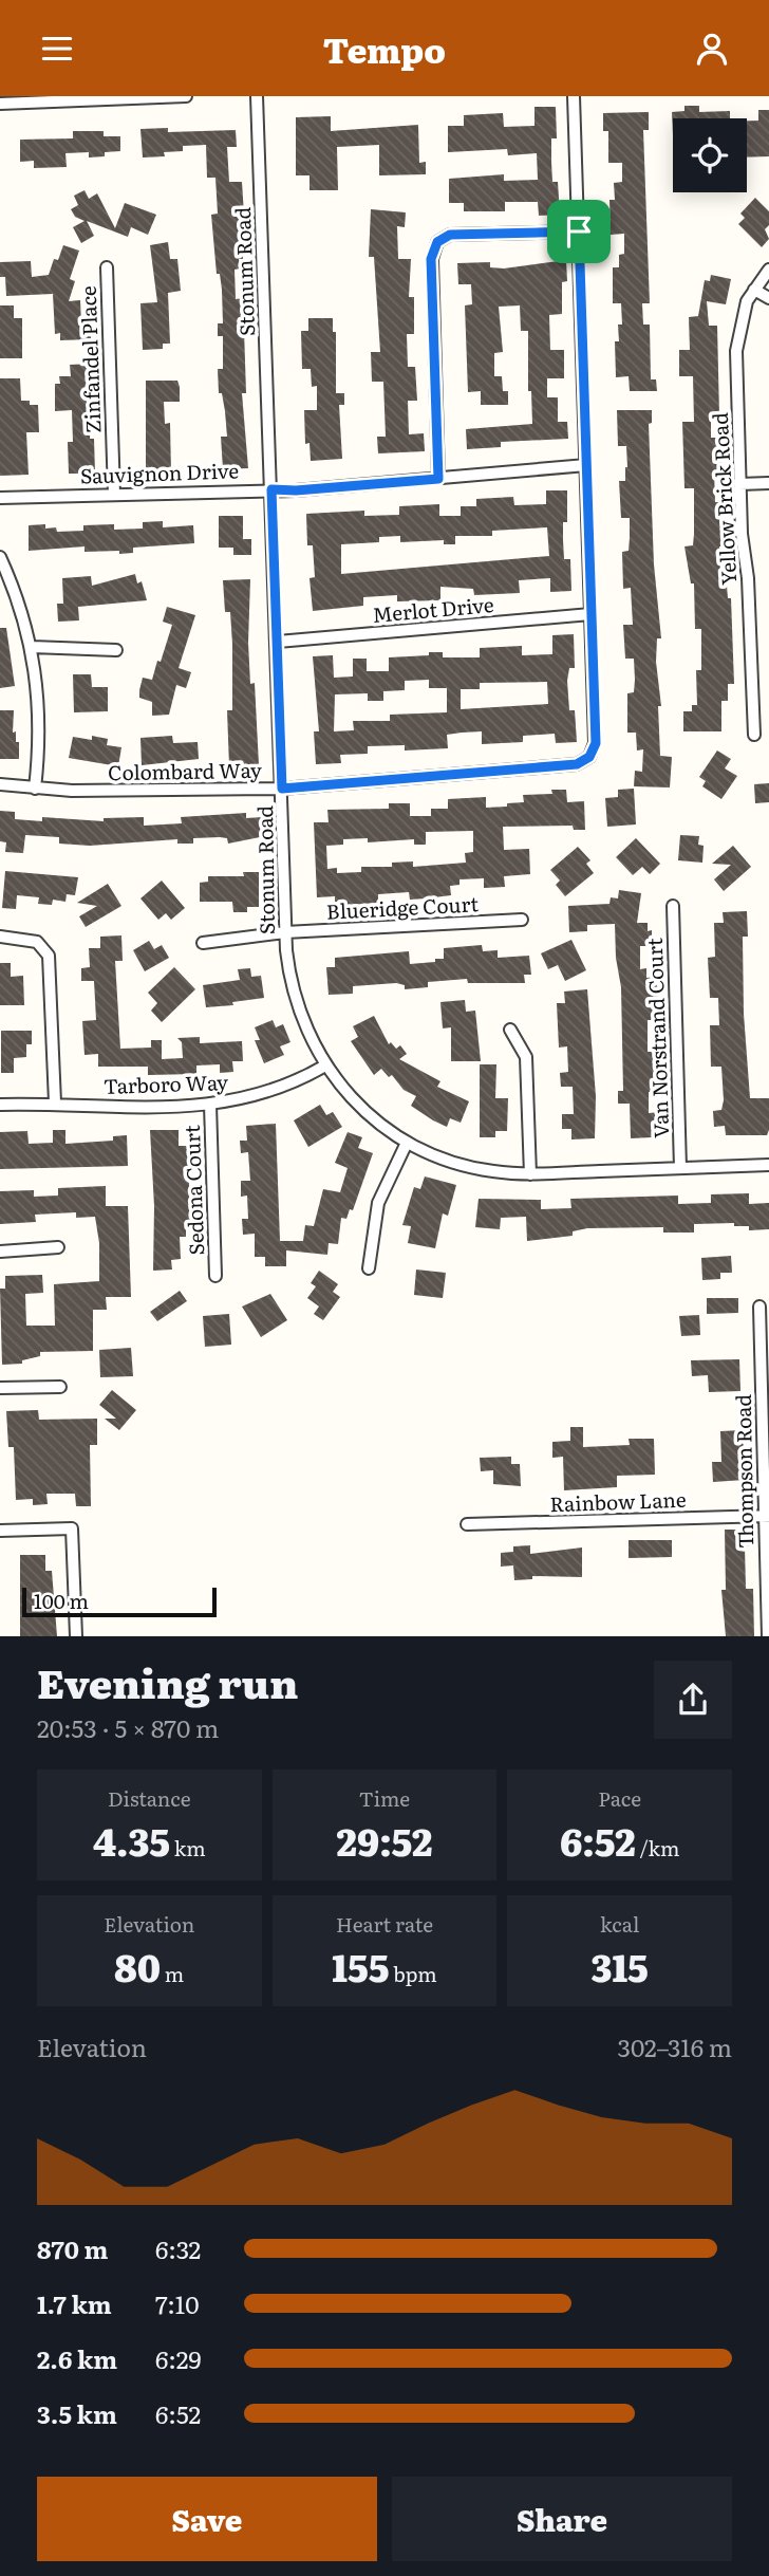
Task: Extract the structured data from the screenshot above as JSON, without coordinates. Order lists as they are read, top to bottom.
{
  "streets": {
    "street": [
      "Stonum Road",
      "Zinfandel Place",
      "Sauvignon Drive",
      "Yellow Brick Road",
      "Merlot Drive",
      "Colombard Way",
      "Blueridge Court",
      "Van Norstrand Court",
      "Tarboro Way",
      "Sedona Court",
      "Thompson Road",
      "Rainbow Lane"
    ]
  },
  "crossings": [
    ["Stonum Road", "Sauvignon Drive"],
    ["Stonum Road", "Merlot Drive"],
    ["Stonum Road", "Colombard Way"],
    ["Stonum Road", "Blueridge Court"],
    ["Stonum Road", "Van Norstrand Court"],
    ["Stonum Road", "Tarboro Way"],
    ["Zinfandel Place", "Sauvignon Drive"],
    ["Merlot Drive", "Colombard Way"],
    ["Tarboro Way", "Sedona Court"],
    ["Thompson Road", "Rainbow Lane"]
  ],
  "scale_bar": "100 m",
  "page": {
    "header": "Tempo",
    "scale": "100 m",
    "heading": ["Evening run", "20:53 · 5 × 870 m"],
    "stats": [
      ["Distance", "4.35 km"],
      ["Time", "29:52"],
      ["Pace", "6:52 /km"],
      ["Elevation", "80 m"],
      ["Heart rate", "155 bpm"],
      ["kcal", "315"]
    ],
    "chart": ["Elevation", "302–316 m"],
    "list": [
      {
        "name": "870 m",
        "note": "6:32"
      },
      {
        "name": "1.7 km",
        "note": "7:10"
      },
      {
        "name": "2.6 km",
        "note": "6:29"
      },
      {
        "name": "3.5 km",
        "note": "6:52"
      }
    ],
    "buttons": ["Save", "Share"]
  }
}
